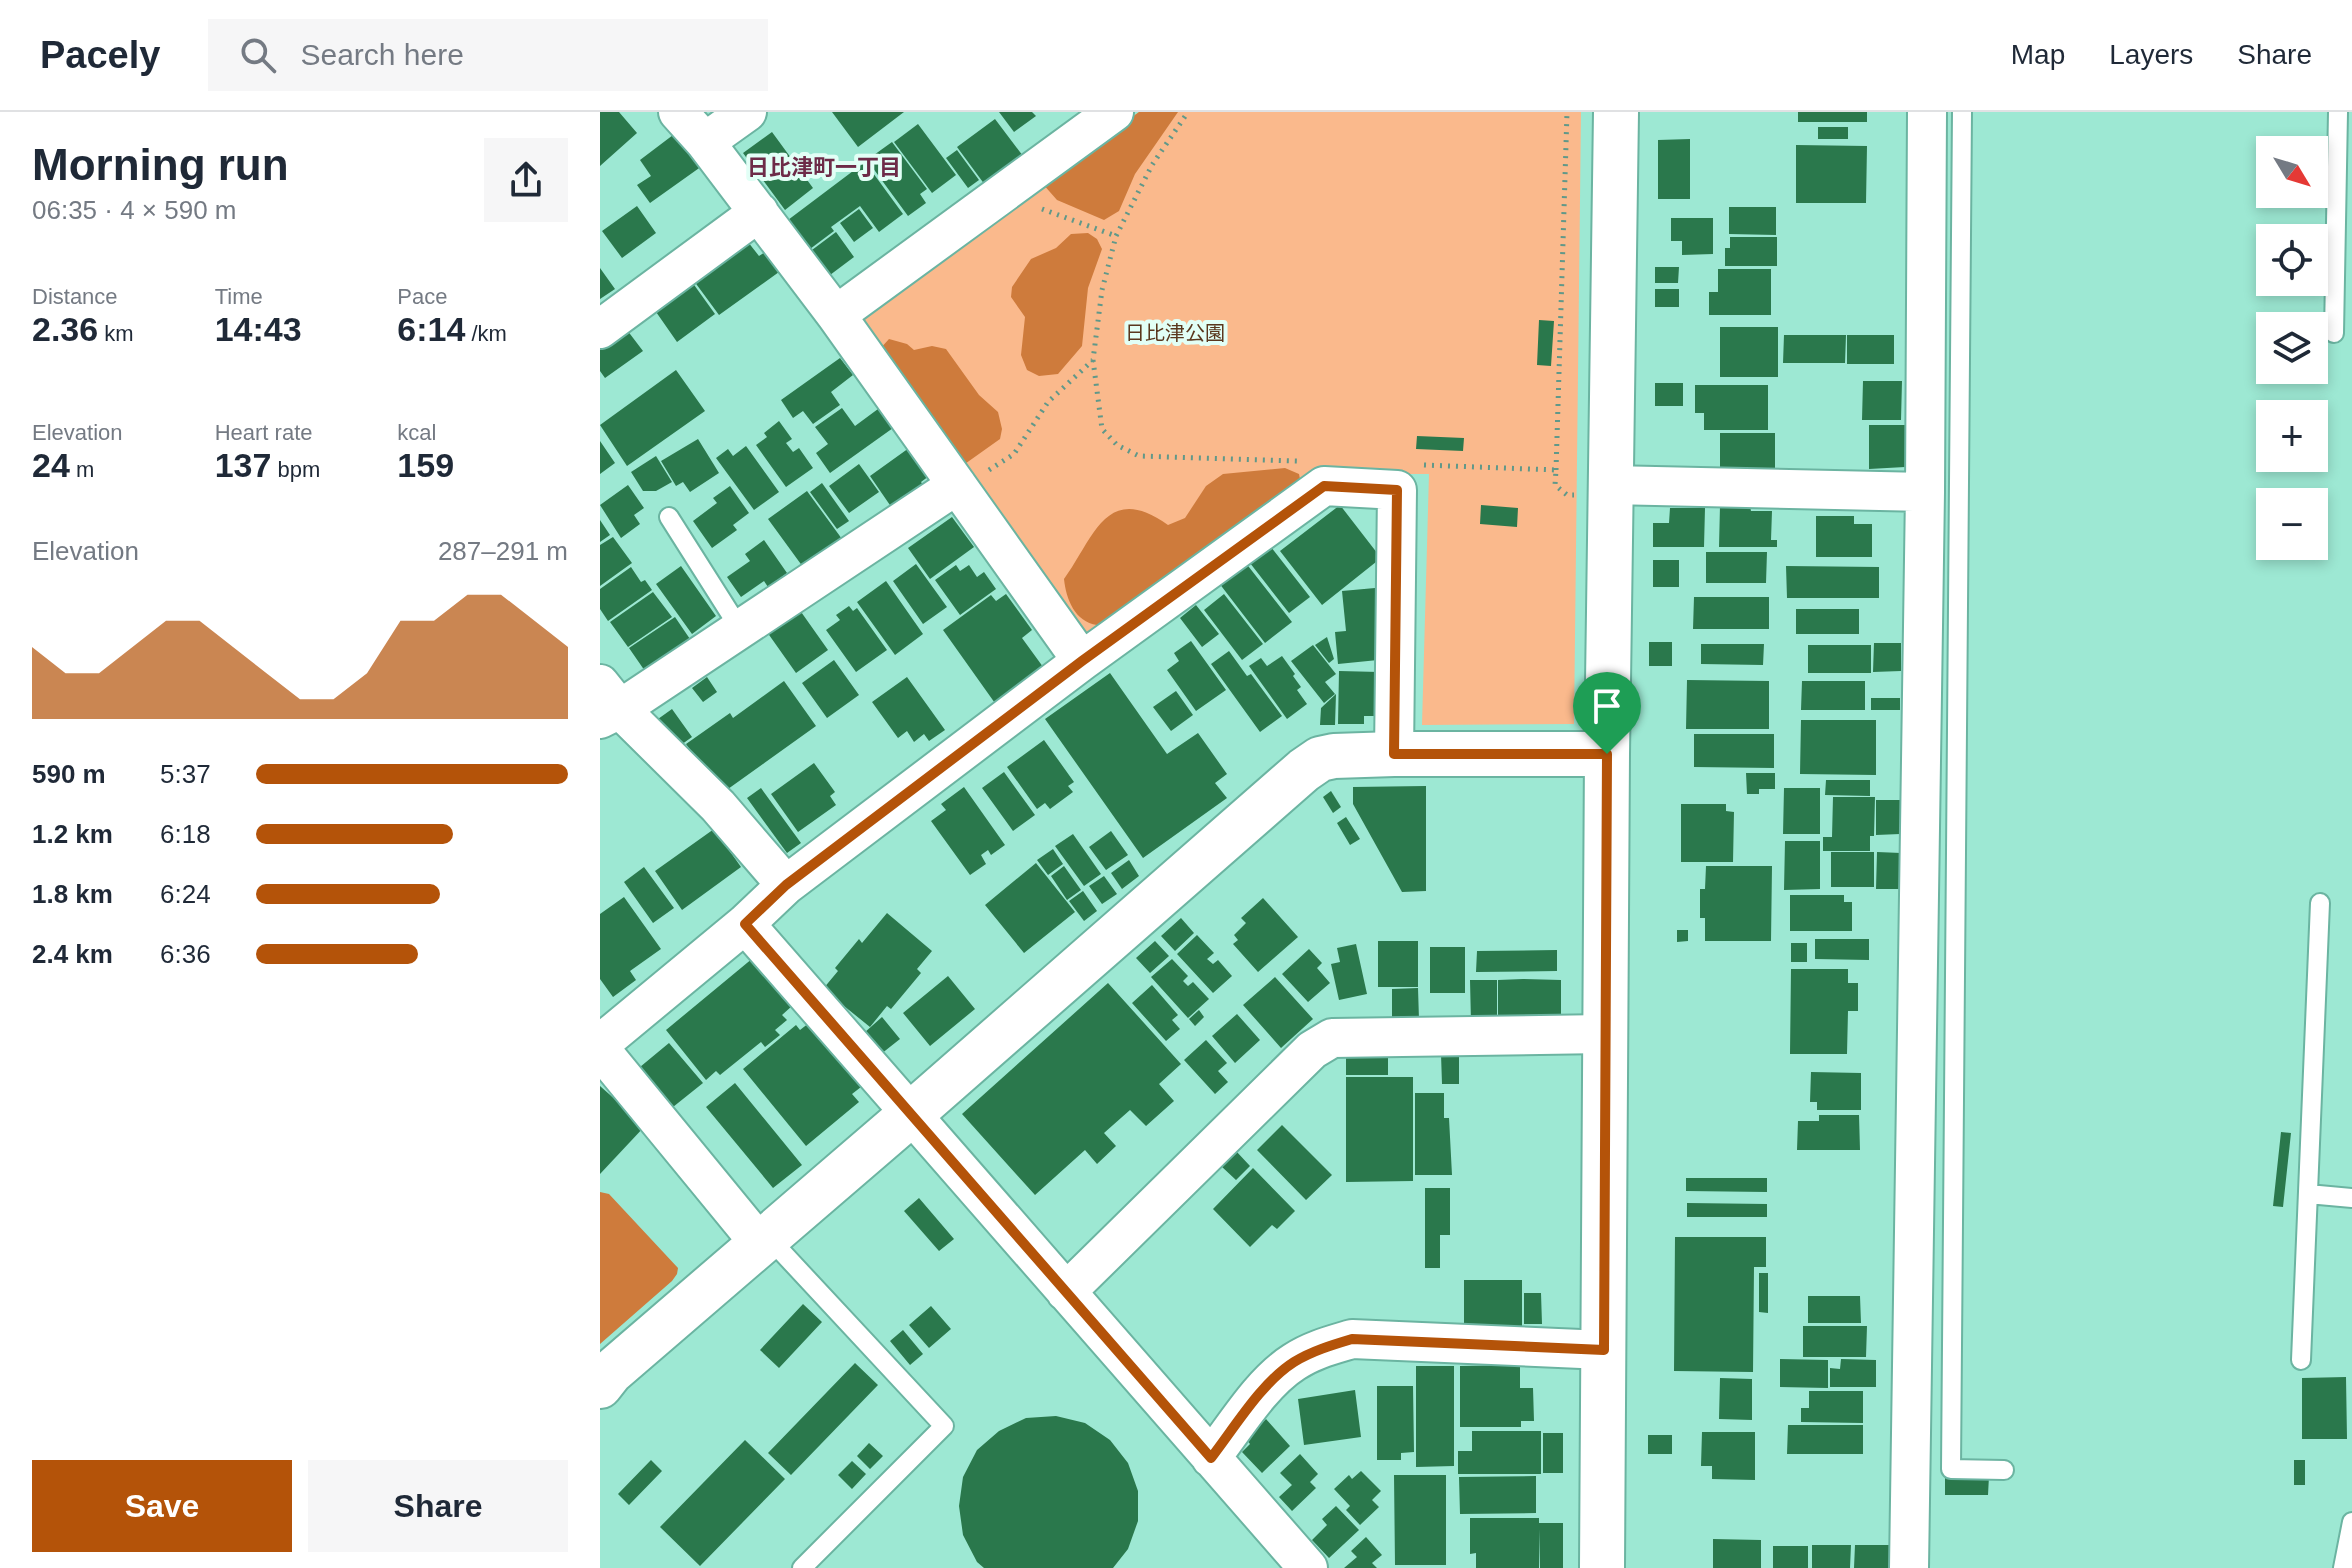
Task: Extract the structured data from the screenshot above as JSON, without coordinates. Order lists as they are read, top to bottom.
{
  "districts": ["日比津町一丁目"],
  "parks": ["日比津公園"],
  "north": "bottom right",
  "page": {
    "header": "Pacely",
    "search": "Search here",
    "nav": ["Map", "Layers", "Share"],
    "heading": ["Morning run", "06:35 · 4 × 590 m"],
    "map_buttons": ["+", "−"],
    "stats": [
      ["Distance", "2.36 km"],
      ["Time", "14:43"],
      ["Pace", "6:14 /km"],
      ["Elevation", "24 m"],
      ["Heart rate", "137 bpm"],
      ["kcal", "159"]
    ],
    "chart": ["Elevation", "287–291 m"],
    "list": [
      {
        "name": "590 m",
        "note": "5:37"
      },
      {
        "name": "1.2 km",
        "note": "6:18"
      },
      {
        "name": "1.8 km",
        "note": "6:24"
      },
      {
        "name": "2.4 km",
        "note": "6:36"
      }
    ],
    "buttons": ["Save", "Share"]
  }
}
